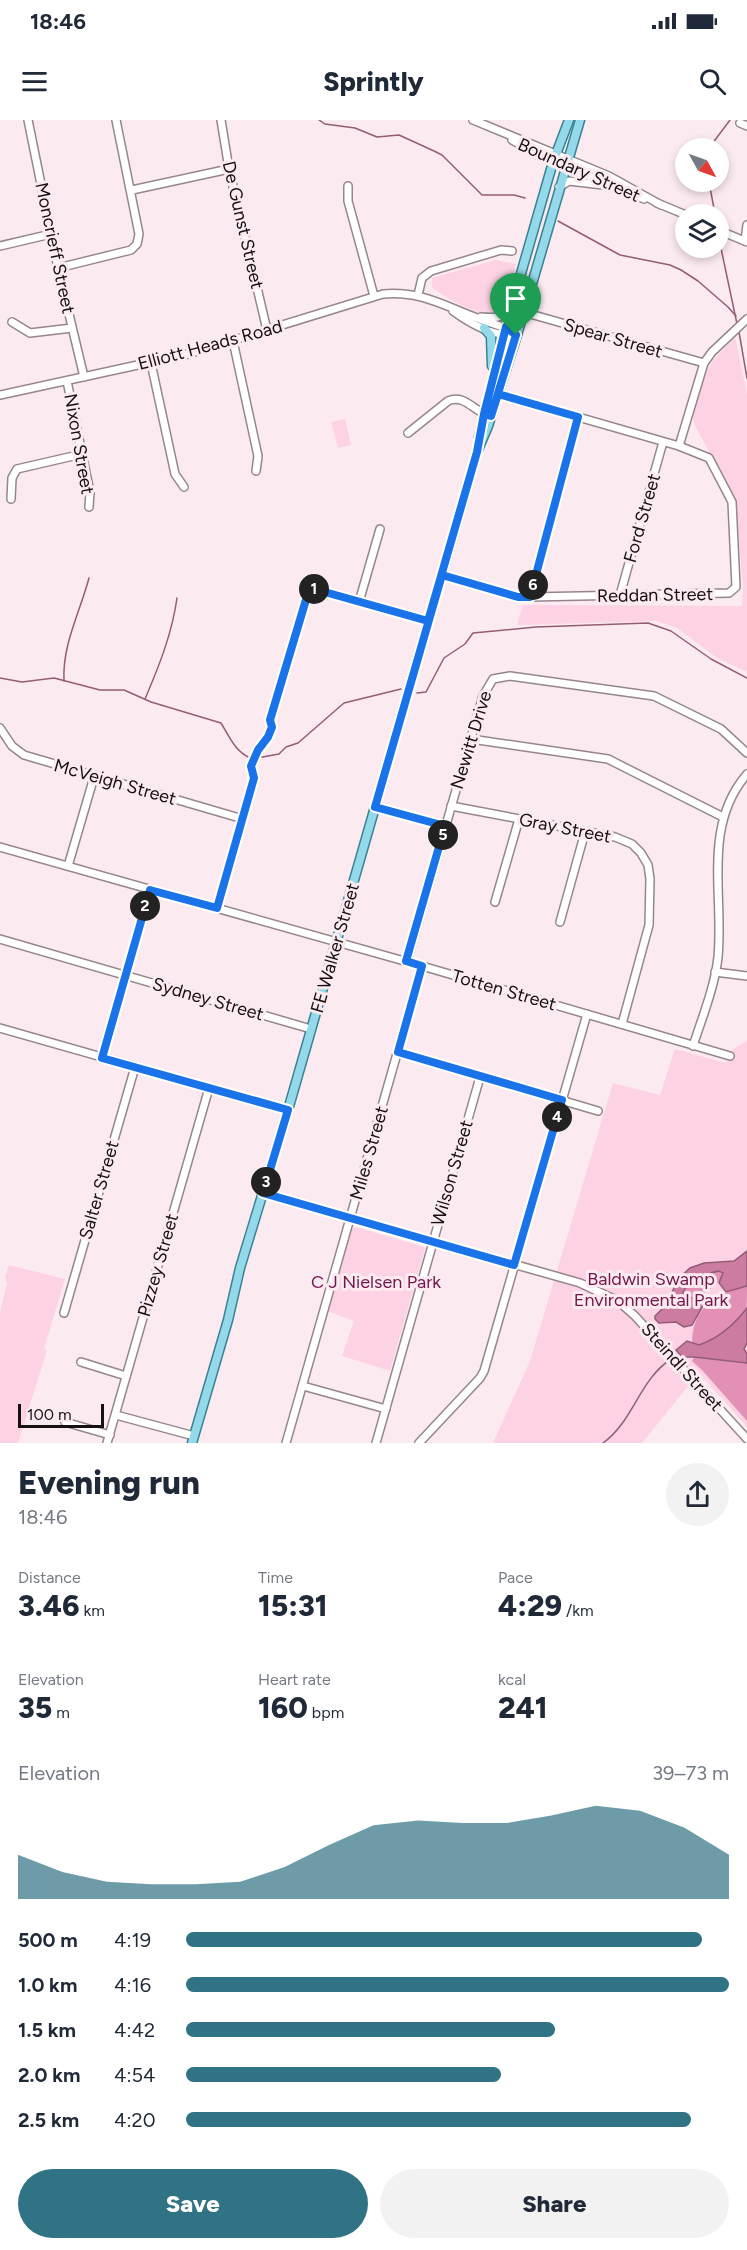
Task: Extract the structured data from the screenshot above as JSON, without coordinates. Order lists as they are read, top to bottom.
{
  "streets": {
    "main road": ["FE Walker Street"],
    "street": [
      "Boundary Street",
      "De Gunst Street",
      "Moncrieff Street",
      "Spear Street",
      "Elliott Heads Road",
      "Nixon Street",
      "Ford Street",
      "Reddan Street",
      "Newitt Drive",
      "McVeigh Street",
      "Gray Street",
      "Totten Street",
      "Sydney Street",
      "Miles Street",
      "Wilson Street",
      "Salter Street",
      "Pizzey Street",
      "Steindl Street"
    ]
  },
  "crossings": [
    ["Boundary Street", "FE Walker Street"],
    ["De Gunst Street", "Elliott Heads Road"],
    ["Moncrieff Street", "Elliott Heads Road"],
    ["Spear Street", "FE Walker Street"],
    ["Elliott Heads Road", "Nixon Street"],
    ["Elliott Heads Road", "FE Walker Street"],
    ["Ford Street", "Reddan Street"],
    ["Reddan Street", "FE Walker Street"],
    ["Newitt Drive", "Gray Street"],
    ["Newitt Drive", "Totten Street"],
    ["Gray Street", "Totten Street"],
    ["FE Walker Street", "Totten Street"],
    ["FE Walker Street", "Sydney Street"],
    ["FE Walker Street", "Steindl Street"],
    ["Totten Street", "Miles Street"],
    ["Miles Street", "Steindl Street"],
    ["Wilson Street", "Steindl Street"]
  ],
  "parks": ["Baldwin Swamp Environmental Park", "C J Nielsen Park"],
  "scale_bar": "100 m",
  "north": "bottom right",
  "page": {
    "status": "18:46",
    "header": "Sprintly",
    "pins": [
      "6",
      "1",
      "5",
      "2",
      "4",
      "3"
    ],
    "scale": "100 m",
    "heading": ["Evening run", "18:46"],
    "stats": [
      ["Distance", "3.46 km"],
      ["Time", "15:31"],
      ["Pace", "4:29 /km"],
      ["Elevation", "35 m"],
      ["Heart rate", "160 bpm"],
      ["kcal", "241"]
    ],
    "chart": ["Elevation", "39–73 m"],
    "list": [
      {
        "name": "500 m",
        "note": "4:19"
      },
      {
        "name": "1.0 km",
        "note": "4:16"
      },
      {
        "name": "1.5 km",
        "note": "4:42"
      },
      {
        "name": "2.0 km",
        "note": "4:54"
      },
      {
        "name": "2.5 km",
        "note": "4:20"
      }
    ],
    "buttons": ["Save", "Share"]
  }
}
